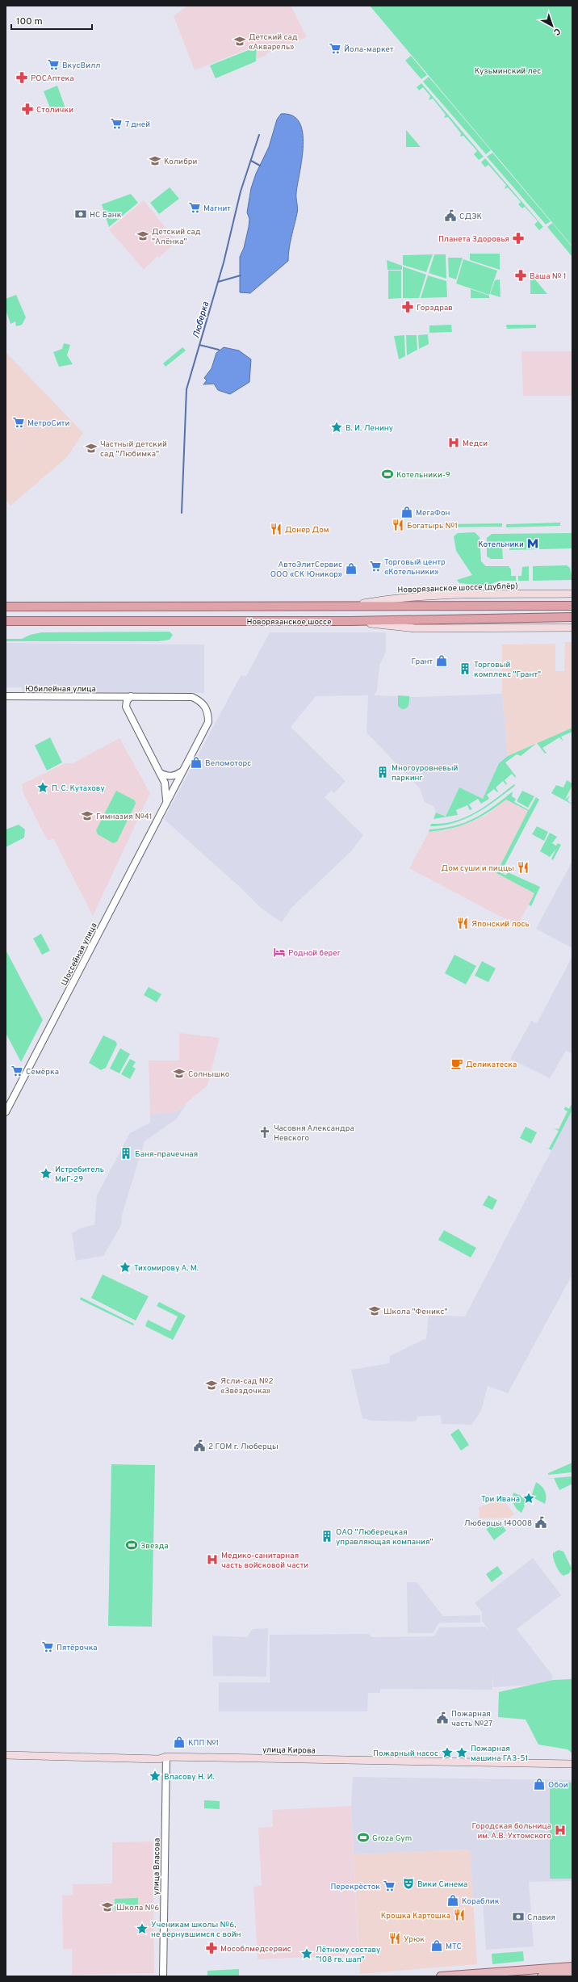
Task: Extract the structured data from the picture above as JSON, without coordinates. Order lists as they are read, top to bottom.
{
  "streets": {
    "highway": ["Новорязанское шоссе"],
    "main road": ["Новорязанское шоссе (дублёр)", "улица Кирова"],
    "street": ["Юбилейная улица", "Шоссейная улица", "улица Власова"]
  },
  "crossings": [
    ["Новорязанское шоссе (дублёр)", "Новорязанское шоссе"],
    ["Юбилейная улица", "Шоссейная улица"],
    ["улица Кирова", "улица Власова"]
  ],
  "water": ["Люберка"],
  "parks": ["Кузьминский лес"],
  "places": {
    "school or university": [
      "Детский сад «Акварель»",
      "Колибри",
      "Детский сад \"Алёнка\"",
      "Частный детский сад \"Любимка\"",
      "Гимназия №41",
      "Солнышко",
      "Школа \"Феникс\"",
      "Ясли-сад №2 «Звёздочка»",
      "Школа №6"
    ],
    "supermarket": [
      "Йола-маркет",
      "ВкусВилл",
      "7 дней",
      "Магнит",
      "МетроСити",
      "Торговый центр «Котельники»",
      "Семёрка",
      "Пятёрочка",
      "Перекрёсток"
    ],
    "pharmacy": [
      "РОСАптека",
      "Столички",
      "Планета Здоровья",
      "Ваша № 1",
      "Горздрав",
      "Мособлмедсервис"
    ],
    "bank": ["НС Банк", "Славия"],
    "public building": [
      "СДЭК",
      "2 ГОМ г. Люберцы",
      "Люберцы 140008",
      "Пожарная часть №27"
    ],
    "place": [
      "В. И. Ленину",
      "П. С. Кутахову",
      "Истребитель МиГ-29",
      "Тихомирову А. М.",
      "Три Ивана",
      "Пожарный насос",
      "Пожарная машина ГАЗ-51",
      "Власову Н. И.",
      "Ученикам школы №6, не вернувшимся с войн",
      "Лётному составу \"108 гв. шап\""
    ],
    "hospital": ["Медси", "Медико-санитарная часть войсковой части", "Городская больница им. А.В. Ухтомского"],
    "sports": ["Котельники-9", "Звезда", "Groza Gym"],
    "shop": [
      "МегаФон",
      "АвтоЭлитСервис ООО «СК Юникор»",
      "Грант",
      "Веломоторс",
      "КПП №1",
      "Обои",
      "Кораблик",
      "МТС"
    ],
    "restaurant": [
      "Богатырь №1",
      "Донер Дом",
      "Дом суши и пиццы",
      "Японский лось",
      "Крошка Картошка",
      "Урюк"
    ],
    "metro station": ["Котельники"],
    "building": [
      "Торговый комплекс \"Грант\"",
      "Многоуровневый паркинг",
      "Баня-прачечная",
      "ОАО \"Люберецкая управляющая компания\""
    ],
    "hotel": ["Родной берег"],
    "cafe": ["Деликатеска"],
    "church": ["Часовня Александра Невского"],
    "theatre": ["Вики Синема"]
  },
  "scale_bar": "100 m",
  "north": "bottom right"
}
